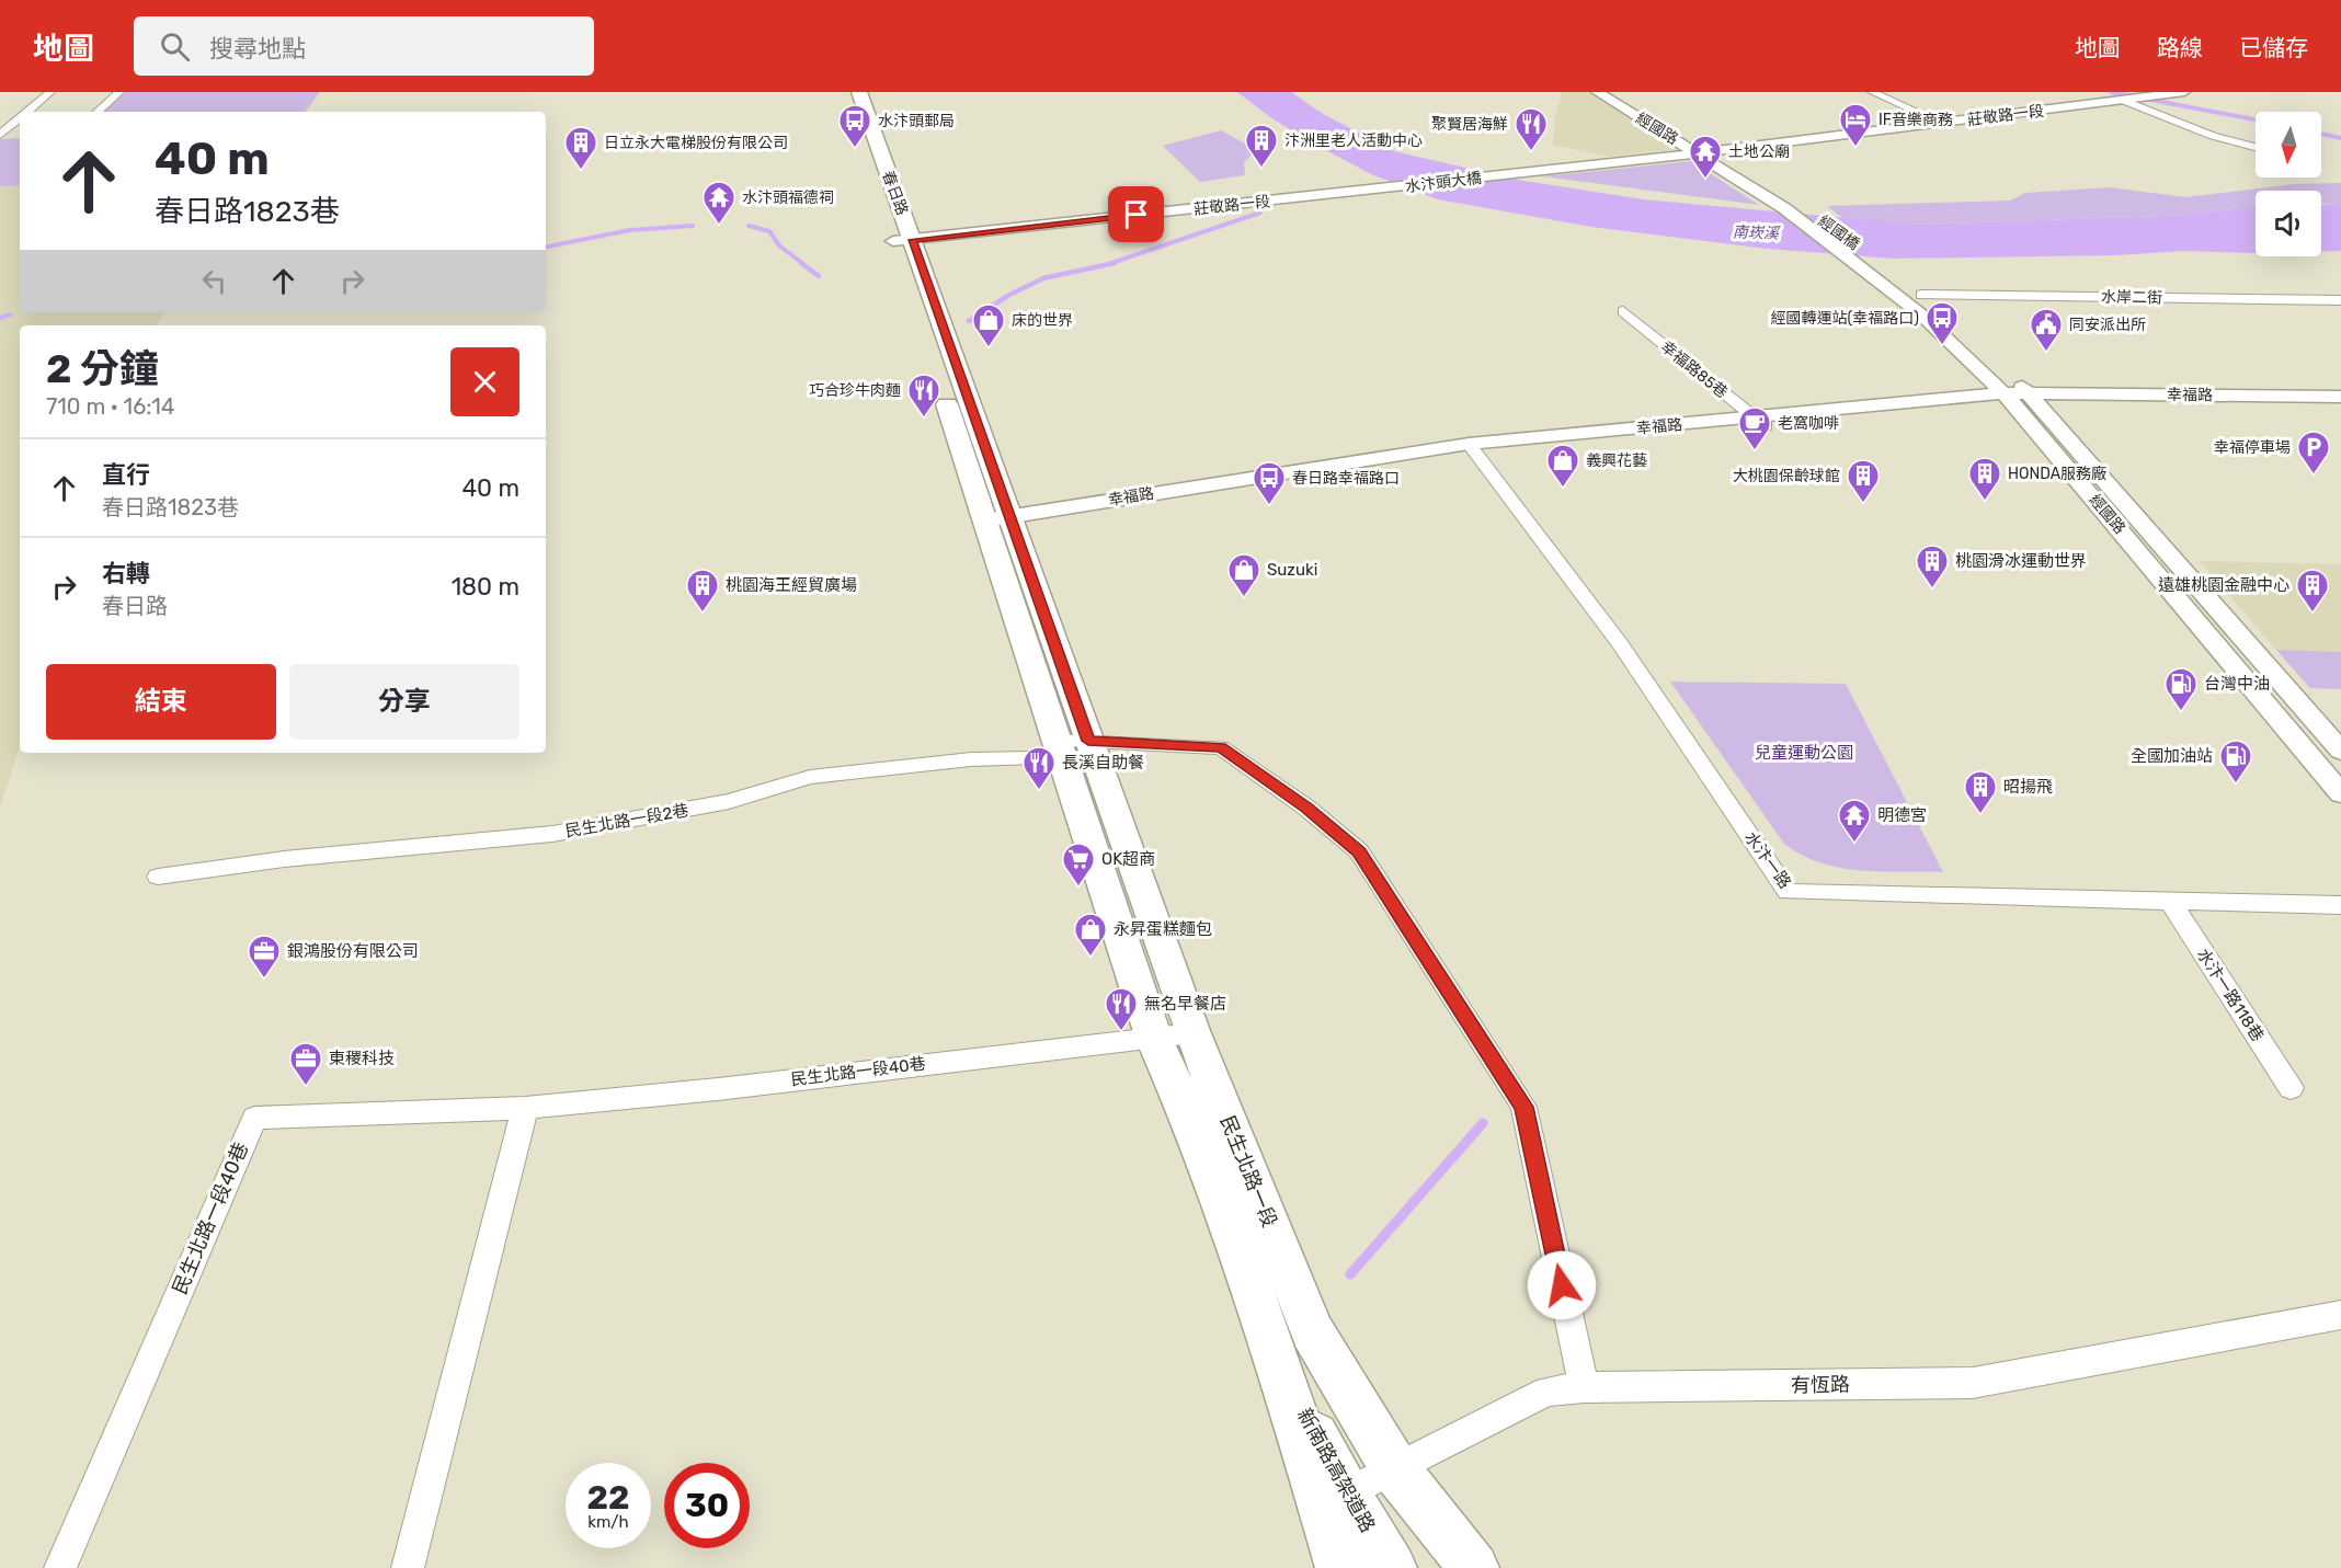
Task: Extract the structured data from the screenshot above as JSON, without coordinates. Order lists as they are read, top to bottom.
{
  "streets": {
    "main road": ["春日路", "民生北路一段", "新南路高架道路"],
    "street": [
      "莊敬路一段",
      "經國路",
      "水汴頭大橋",
      "經國橋",
      "水岸二街",
      "幸福路85巷",
      "幸福路",
      "民生北路一段2巷",
      "水汴一路",
      "水汴一路118巷",
      "民生北路一段40巷",
      "有恆路"
    ]
  },
  "crossings": [
    ["莊敬路一段", "經國路"],
    ["莊敬路一段", "水汴頭大橋"],
    ["莊敬路一段", "春日路"],
    ["經國路", "經國橋"],
    ["經國路", "幸福路"],
    ["春日路", "幸福路"],
    ["春日路", "民生北路一段2巷"],
    ["春日路", "民生北路一段"],
    ["經國橋", "水岸二街"],
    ["幸福路85巷", "幸福路"],
    ["幸福路", "水汴一路"],
    ["民生北路一段2巷", "民生北路一段"],
    ["民生北路一段2巷", "有恆路"],
    ["水汴一路", "水汴一路118巷"],
    ["民生北路一段40巷", "民生北路一段"],
    ["民生北路一段", "有恆路"],
    ["民生北路一段", "新南路高架道路"],
    ["有恆路", "新南路高架道路"]
  ],
  "water": ["南崁溪"],
  "parks": ["兒童運動公園"],
  "places": {
    "hotel": ["IF音樂商務"],
    "bus stop": ["水汴頭郵局", "經國轉運站(幸福路口)", "春日路幸福路口"],
    "restaurant": [
      "聚賢居海鮮",
      "巧合珍牛肉麵",
      "長溪自助餐",
      "無名早餐店"
    ],
    "building": [
      "汴洲里老人活動中心",
      "日立永大電梯股份有限公司",
      "HONDA服務廠",
      "大桃園保齡球館",
      "桃園滑冰運動世界",
      "桃園海王經貿廣場",
      "遠雄桃園金融中心",
      "昭揚飛"
    ],
    "temple": ["土地公廟", "水汴頭福德祠", "明德宮"],
    "shop": [
      "床的世界",
      "義興花藝",
      "Suzuki",
      "永昇蛋糕麵包"
    ],
    "public building": ["同安派出所"],
    "cafe": ["老窩咖啡"],
    "parking": ["幸福停車場"],
    "fuel station": ["台灣中油", "全國加油站"],
    "supermarket": ["OK超商"],
    "office": ["銀鴻股份有限公司", "東稷科技"]
  },
  "north": "bottom",
  "page": {
    "header": "地圖",
    "search": "搜尋地點",
    "nav": ["地圖", "路線", "已儲存"],
    "turn": ["40 m", "春日路1823巷"],
    "heading": ["2 分鐘", "710 m · 16:14"],
    "list": [
      {
        "name": "直行",
        "note": "春日路1823巷",
        "value": "40 m"
      },
      {
        "name": "右轉",
        "note": "春日路",
        "value": "180 m"
      }
    ],
    "buttons": ["結束", "分享"],
    "speed": "22 km/h",
    "limit": "30"
  }
}
